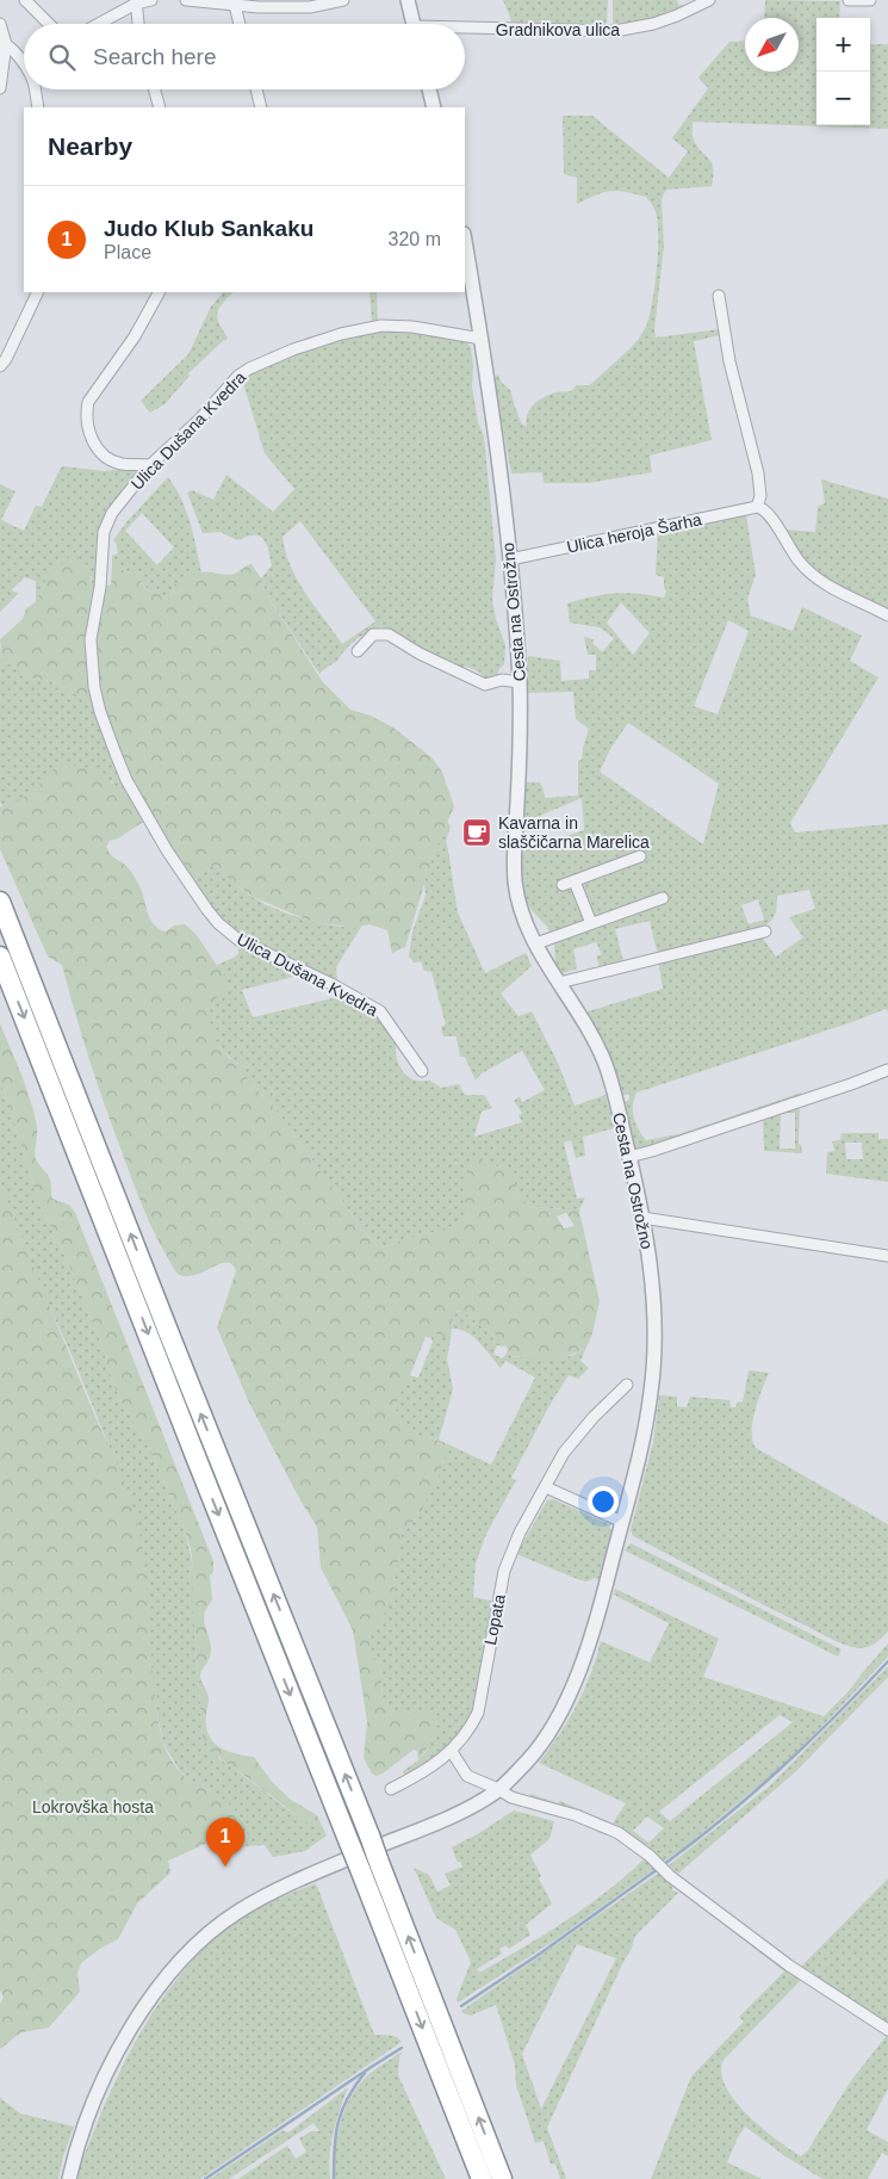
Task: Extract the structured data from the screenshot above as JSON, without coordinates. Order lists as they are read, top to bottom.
{
  "streets": {
    "street": [
      "Gradnikova ulica",
      "Ulica Dušana Kvedra",
      "Ulica heroja Šarha",
      "Cesta na Ostrožno",
      "Lopata"
    ]
  },
  "crossings": [
    ["Ulica Dušana Kvedra", "Cesta na Ostrožno"],
    ["Ulica heroja Šarha", "Cesta na Ostrožno"]
  ],
  "parks": ["Lokrovška hosta"],
  "places": {
    "cafe": ["Kavarna in slaščičarna Marelica"]
  },
  "north": "bottom left",
  "page": {
    "map_buttons": ["+", "−"],
    "search": "Search here",
    "heading": "Nearby",
    "list": [
      {
        "mark": "1",
        "name": "Judo Klub Sankaku",
        "note": "Place",
        "value": "320 m"
      }
    ],
    "pins": "1"
  }
}
